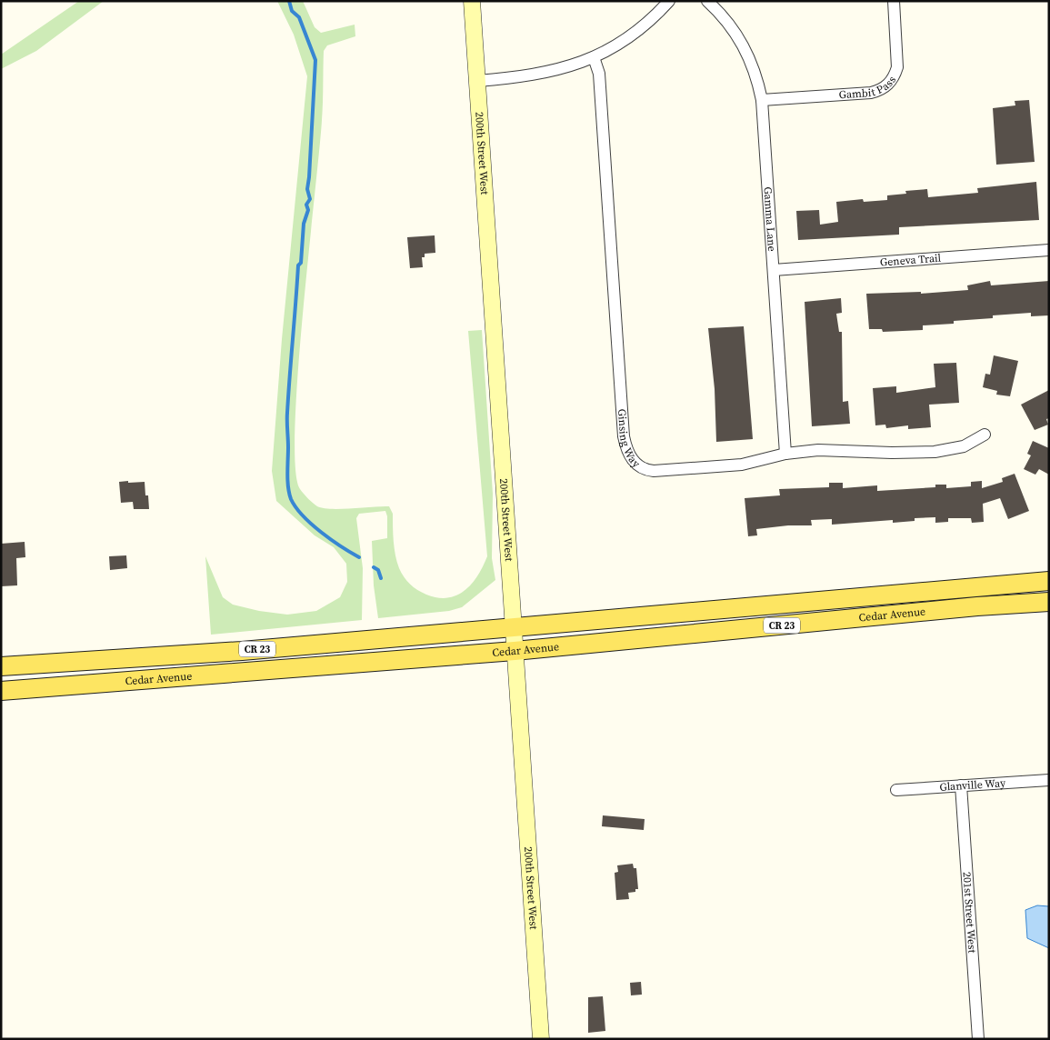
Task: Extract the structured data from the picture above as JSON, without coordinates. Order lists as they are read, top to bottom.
{
  "streets": {
    "main road": ["Cedar Avenue", "CR 23"],
    "street": [
      "Gambit Pass",
      "200th Street West",
      "Gamma Lane",
      "Geneva Trail",
      "Ginsing Way",
      "Glanville Way",
      "201st Street West"
    ]
  },
  "crossings": [
    ["Gambit Pass", "Gamma Lane"],
    ["200th Street West", "Cedar Avenue"],
    ["Gamma Lane", "Geneva Trail"],
    ["Gamma Lane", "Ginsing Way"],
    ["Glanville Way", "201st Street West"]
  ]
}
